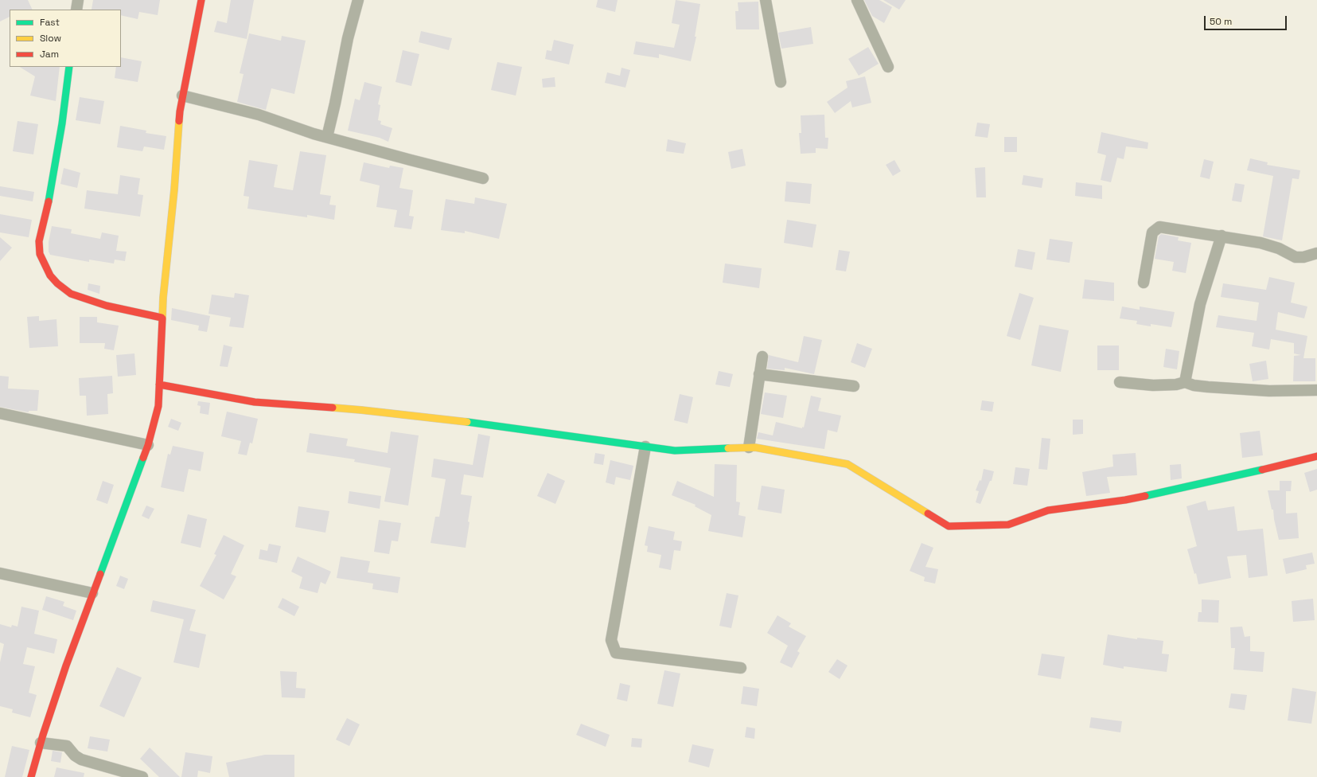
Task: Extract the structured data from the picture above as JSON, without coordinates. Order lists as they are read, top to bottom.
{
  "legend": ["Fast", "Slow", "Jam"],
  "scale_bar": "50 m"
}
